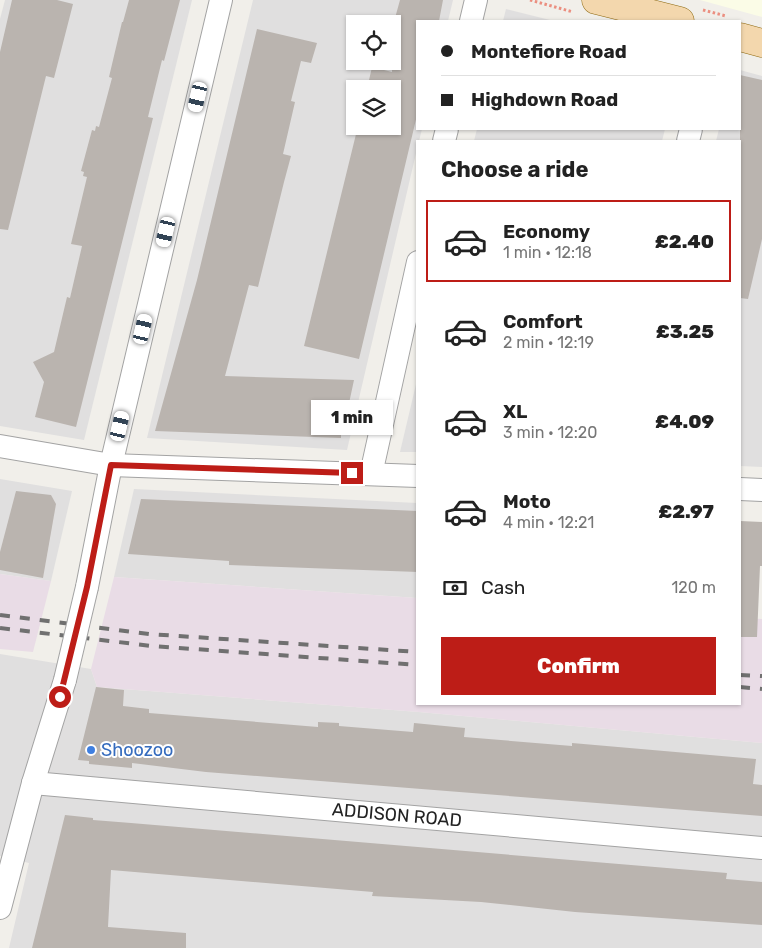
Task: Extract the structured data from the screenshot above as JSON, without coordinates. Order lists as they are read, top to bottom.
{
  "streets": {
    "street": ["ADDISON ROAD"]
  },
  "places": ["Shoozoo"],
  "page": {
    "banner": ["Montefiore Road", "Highdown Road"],
    "heading": "Choose a ride",
    "list": [
      {
        "name": "Economy",
        "note": "1 min · 12:18",
        "value": "£2.40"
      },
      {
        "name": "Comfort",
        "note": "2 min · 12:19",
        "value": "£3.25"
      },
      {
        "name": "XL",
        "note": "3 min · 12:20",
        "value": "£4.09"
      },
      {
        "name": "Moto",
        "note": "4 min · 12:21",
        "value": "£2.97"
      }
    ],
    "bubble": "1 min",
    "pay": ["Cash", "120 m"],
    "buttons": "Confirm"
  }
}
